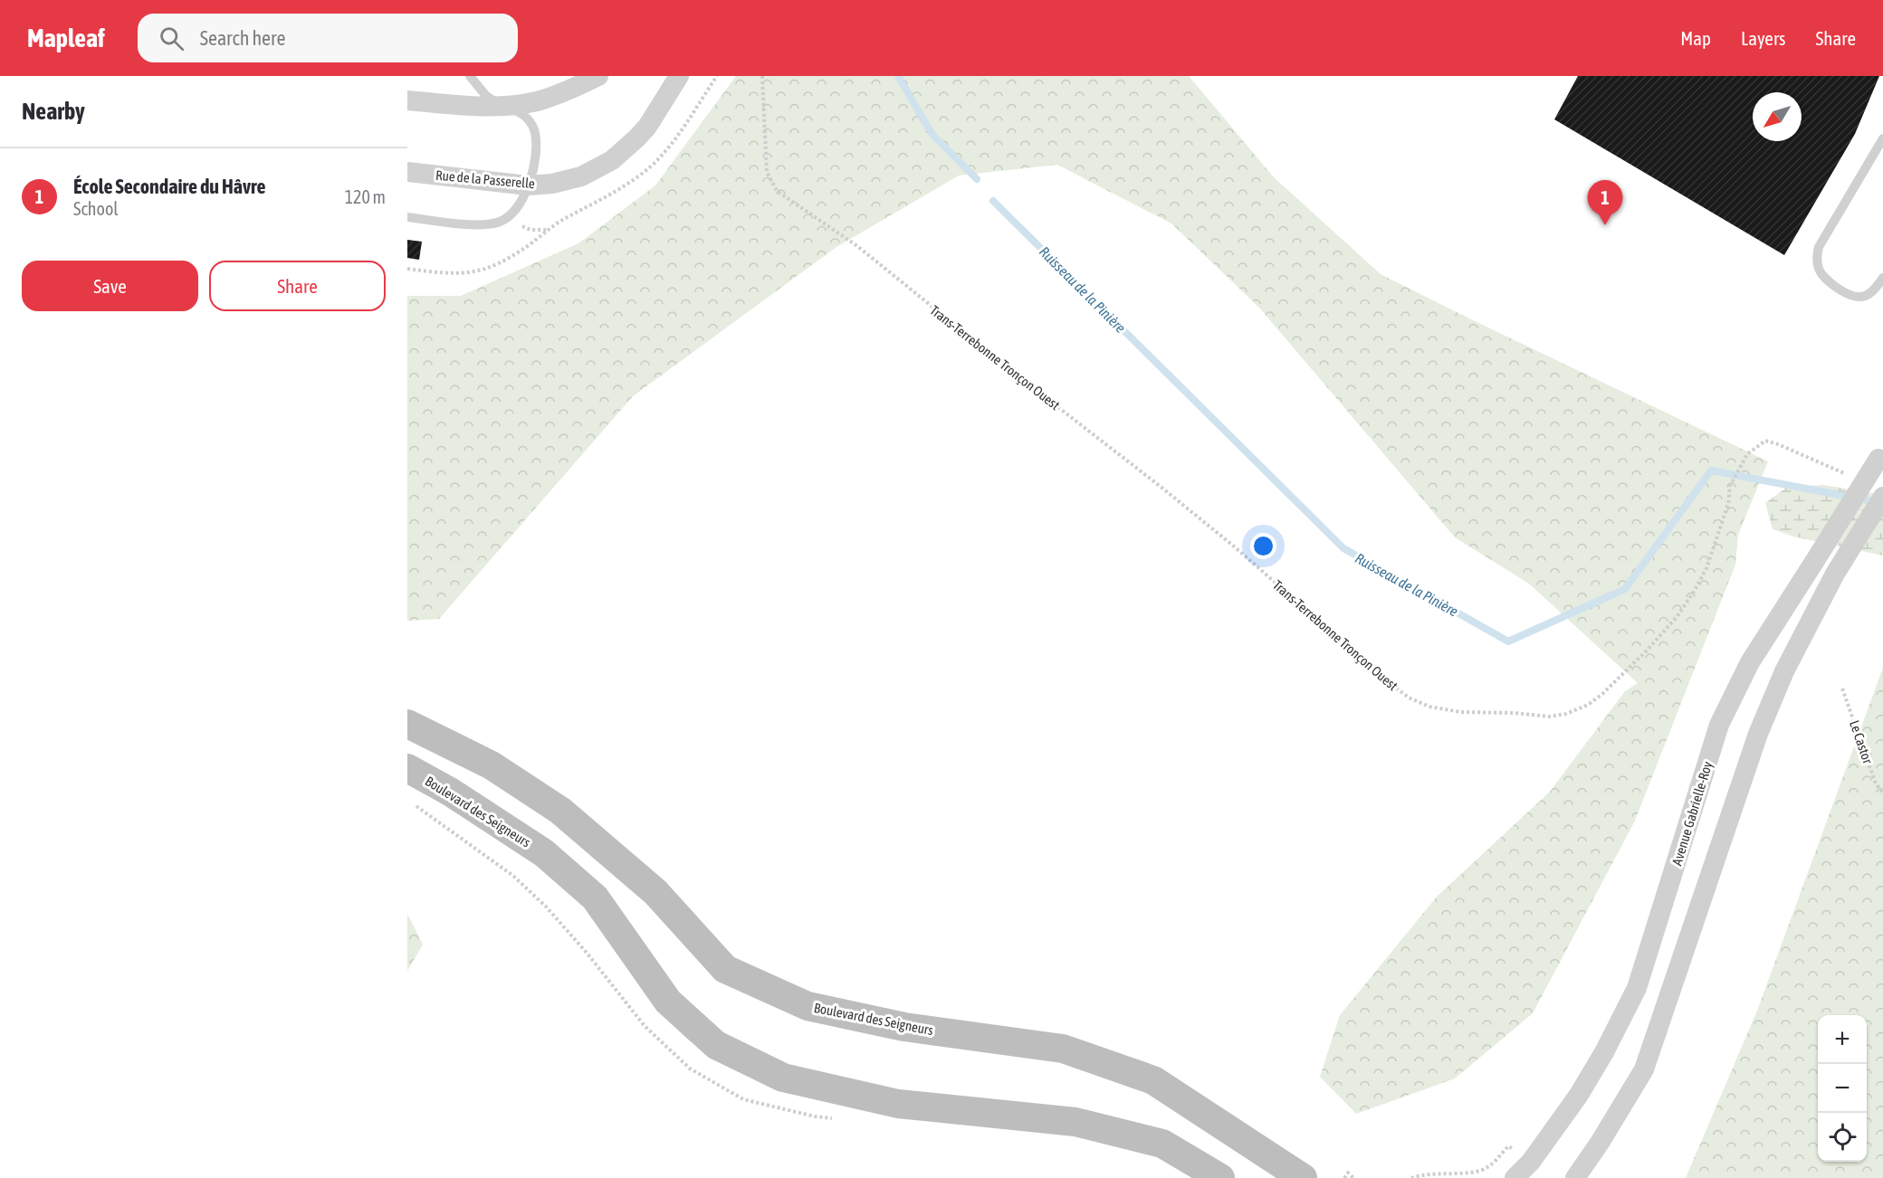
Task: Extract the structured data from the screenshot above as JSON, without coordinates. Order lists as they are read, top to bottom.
{
  "streets": {
    "street": ["Rue de la Passerelle", "Boulevard des Seigneurs", "Avenue Gabrielle-Roy"],
    "path": ["Trans-Terrebonne Tronçon Ouest", "Le Castor"]
  },
  "water": ["Ruisseau de la Pinière"],
  "north": "bottom left",
  "page": {
    "header": "Mapleaf",
    "search": "Search here",
    "nav": ["Map", "Layers", "Share"],
    "heading": "Nearby",
    "list": [
      {
        "mark": "1",
        "name": "École Secondaire du Hâvre",
        "note": "School",
        "value": "120 m"
      }
    ],
    "pins": "1",
    "buttons": ["Save", "Share"],
    "map_buttons": ["+", "−"]
  }
}
